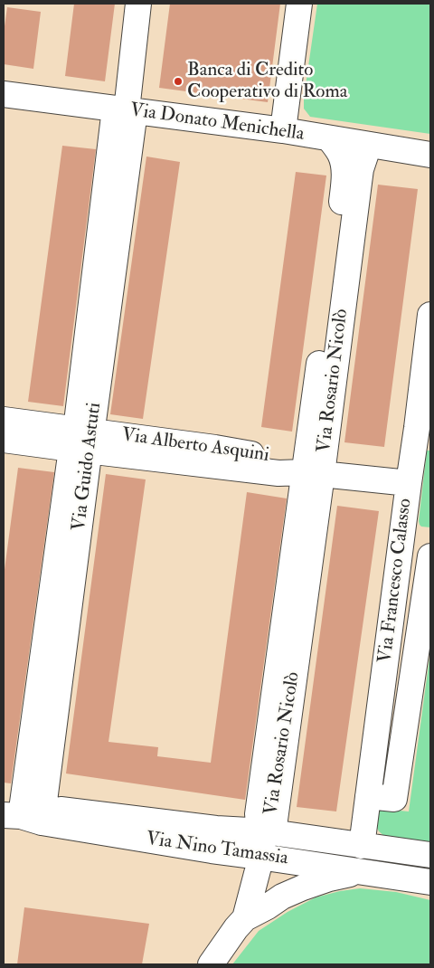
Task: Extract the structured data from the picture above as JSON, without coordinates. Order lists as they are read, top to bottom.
{
  "streets": {
    "street": [
      "Via Donato Menichella",
      "Via Rosario Nicolò",
      "Via Alberto Asquini",
      "Via Guido Astuti",
      "Via Francesco Calasso",
      "Via Nino Tamassia"
    ]
  },
  "crossings": [
    ["Via Donato Menichella", "Via Rosario Nicolò"],
    ["Via Donato Menichella", "Via Guido Astuti"],
    ["Via Rosario Nicolò", "Via Alberto Asquini"],
    ["Via Rosario Nicolò", "Via Nino Tamassia"],
    ["Via Alberto Asquini", "Via Guido Astuti"],
    ["Via Alberto Asquini", "Via Francesco Calasso"],
    ["Via Guido Astuti", "Via Nino Tamassia"],
    ["Via Francesco Calasso", "Via Nino Tamassia"]
  ],
  "places": ["Banca di Credito Cooperativo di Roma"]
}
